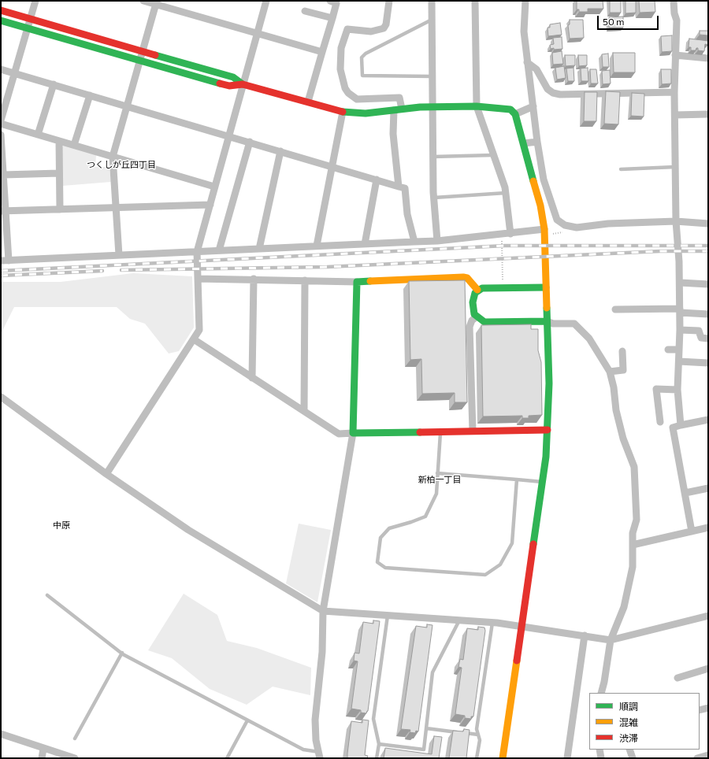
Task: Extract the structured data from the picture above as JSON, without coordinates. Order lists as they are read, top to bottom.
{
  "districts": ["つくしが丘四丁目", "新柏一丁目", "中原"],
  "legend": ["順調", "混雑", "渋滞"],
  "scale_bar": "50 m"
}
